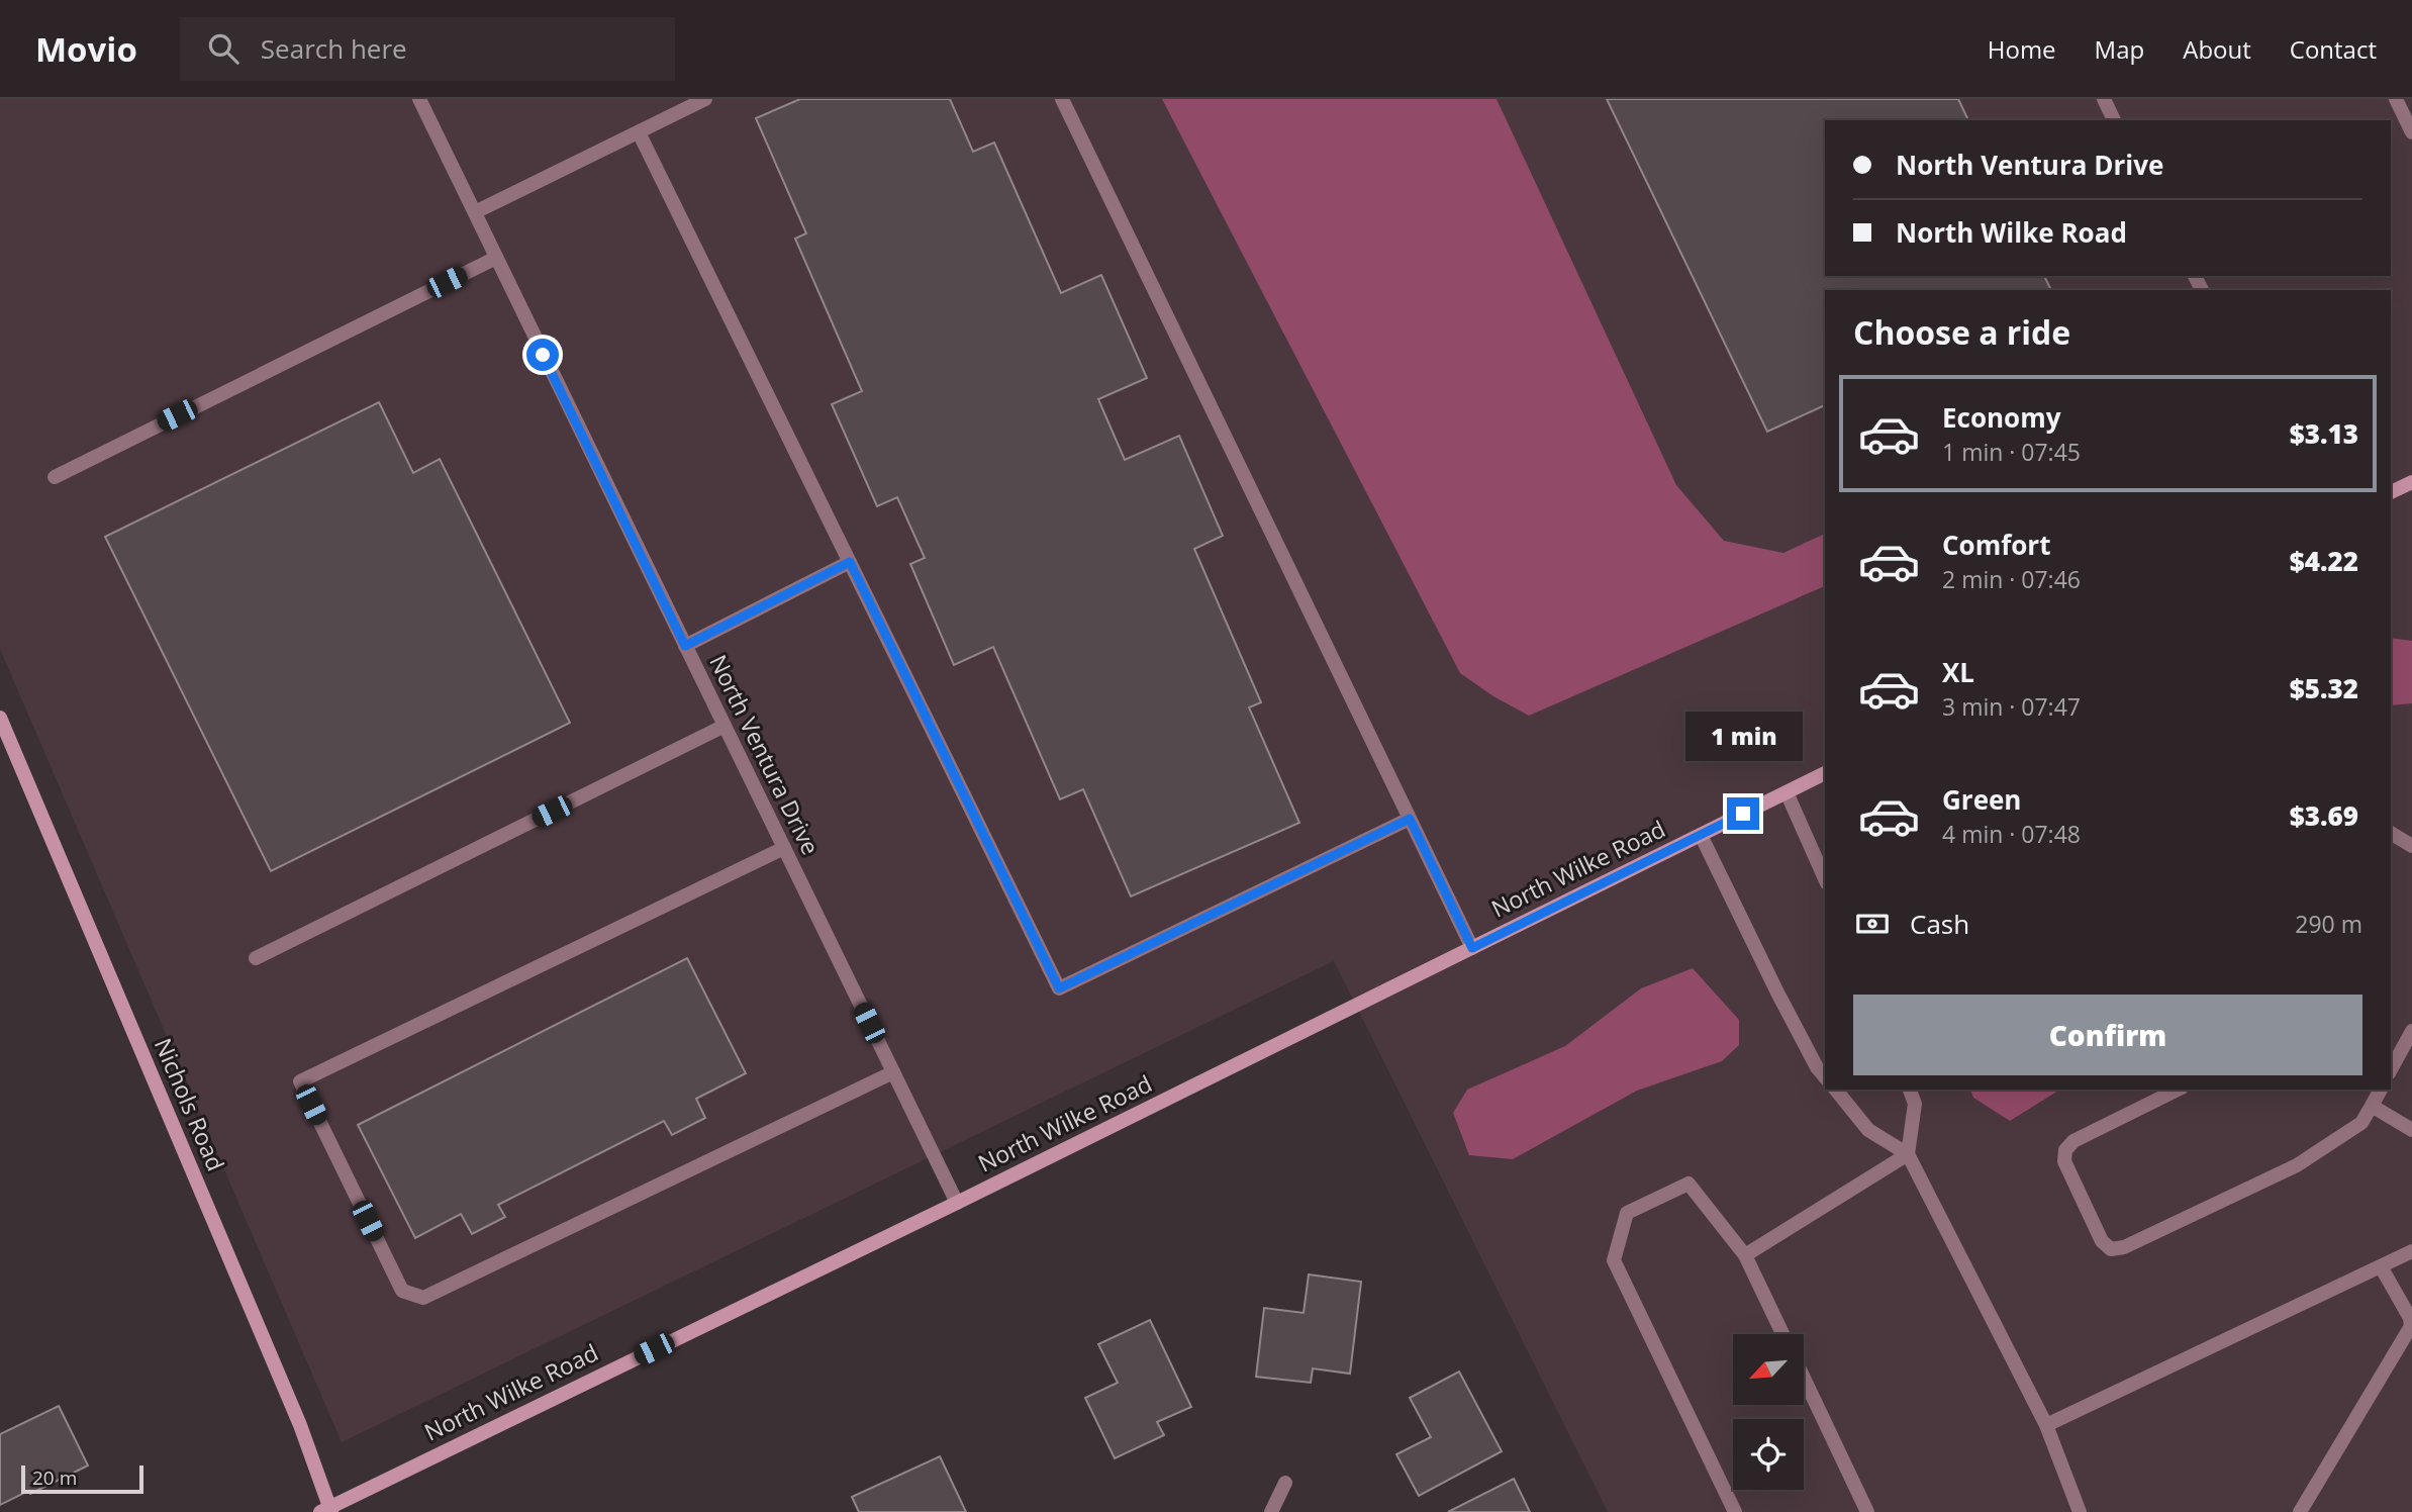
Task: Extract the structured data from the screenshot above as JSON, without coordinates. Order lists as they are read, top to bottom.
{
  "streets": {
    "street": ["North Ventura Drive", "North Wilke Road", "Nichols Road"]
  },
  "crossings": [
    ["North Ventura Drive", "North Wilke Road"],
    ["North Wilke Road", "Nichols Road"]
  ],
  "scale_bar": "20 m",
  "north": "bottom left",
  "page": {
    "header": "Movio",
    "search": "Search here",
    "nav": [
      "Home",
      "Map",
      "About",
      "Contact"
    ],
    "banner": ["North Ventura Drive", "North Wilke Road"],
    "heading": "Choose a ride",
    "list": [
      {
        "name": "Economy",
        "note": "1 min · 07:45",
        "value": "$3.13"
      },
      {
        "name": "Comfort",
        "note": "2 min · 07:46",
        "value": "$4.22"
      },
      {
        "name": "XL",
        "note": "3 min · 07:47",
        "value": "$5.32"
      },
      {
        "name": "Green",
        "note": "4 min · 07:48",
        "value": "$3.69"
      }
    ],
    "bubble": "1 min",
    "pay": ["Cash", "290 m"],
    "buttons": "Confirm",
    "scale": "20 m"
  }
}
